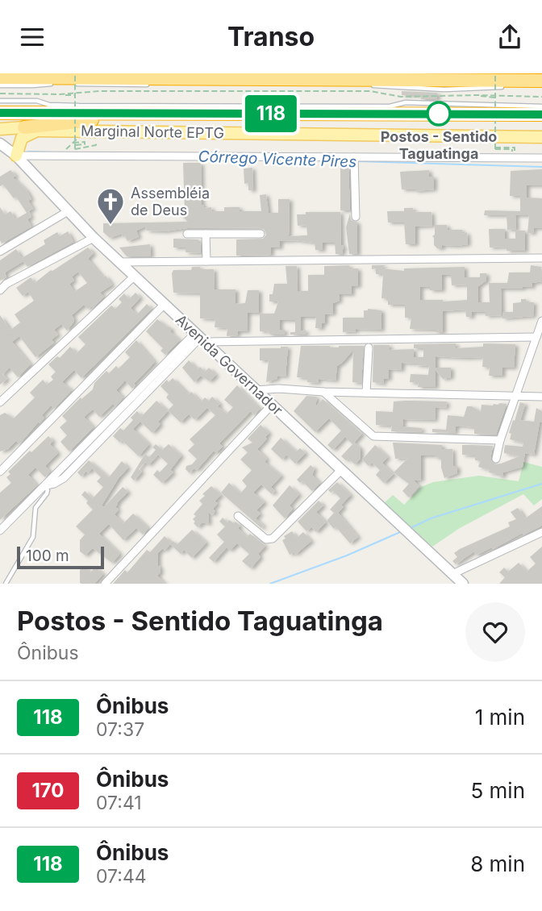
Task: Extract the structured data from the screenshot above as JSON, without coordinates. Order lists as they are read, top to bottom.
{
  "streets": {
    "main road": ["Marginal Norte EPTG"],
    "street": ["Avenida Governador"]
  },
  "water": ["Córrego Vicente Pires"],
  "places": {
    "other": ["Postos - Sentido Taguatinga"],
    "church": ["Assembléia de Deus"]
  },
  "lines": ["bus line 118"],
  "scale_bar": "100 m",
  "page": {
    "header": "Transo",
    "on_map": "118",
    "scale": "100 m",
    "heading": ["Postos - Sentido Taguatinga", "Ônibus"],
    "list": [
      {
        "mark": "118",
        "name": "Ônibus",
        "note": "07:37",
        "value": "1 min"
      },
      {
        "mark": "170",
        "name": "Ônibus",
        "note": "07:41",
        "value": "5 min"
      },
      {
        "mark": "118",
        "name": "Ônibus",
        "note": "07:44",
        "value": "8 min"
      }
    ]
  }
}
